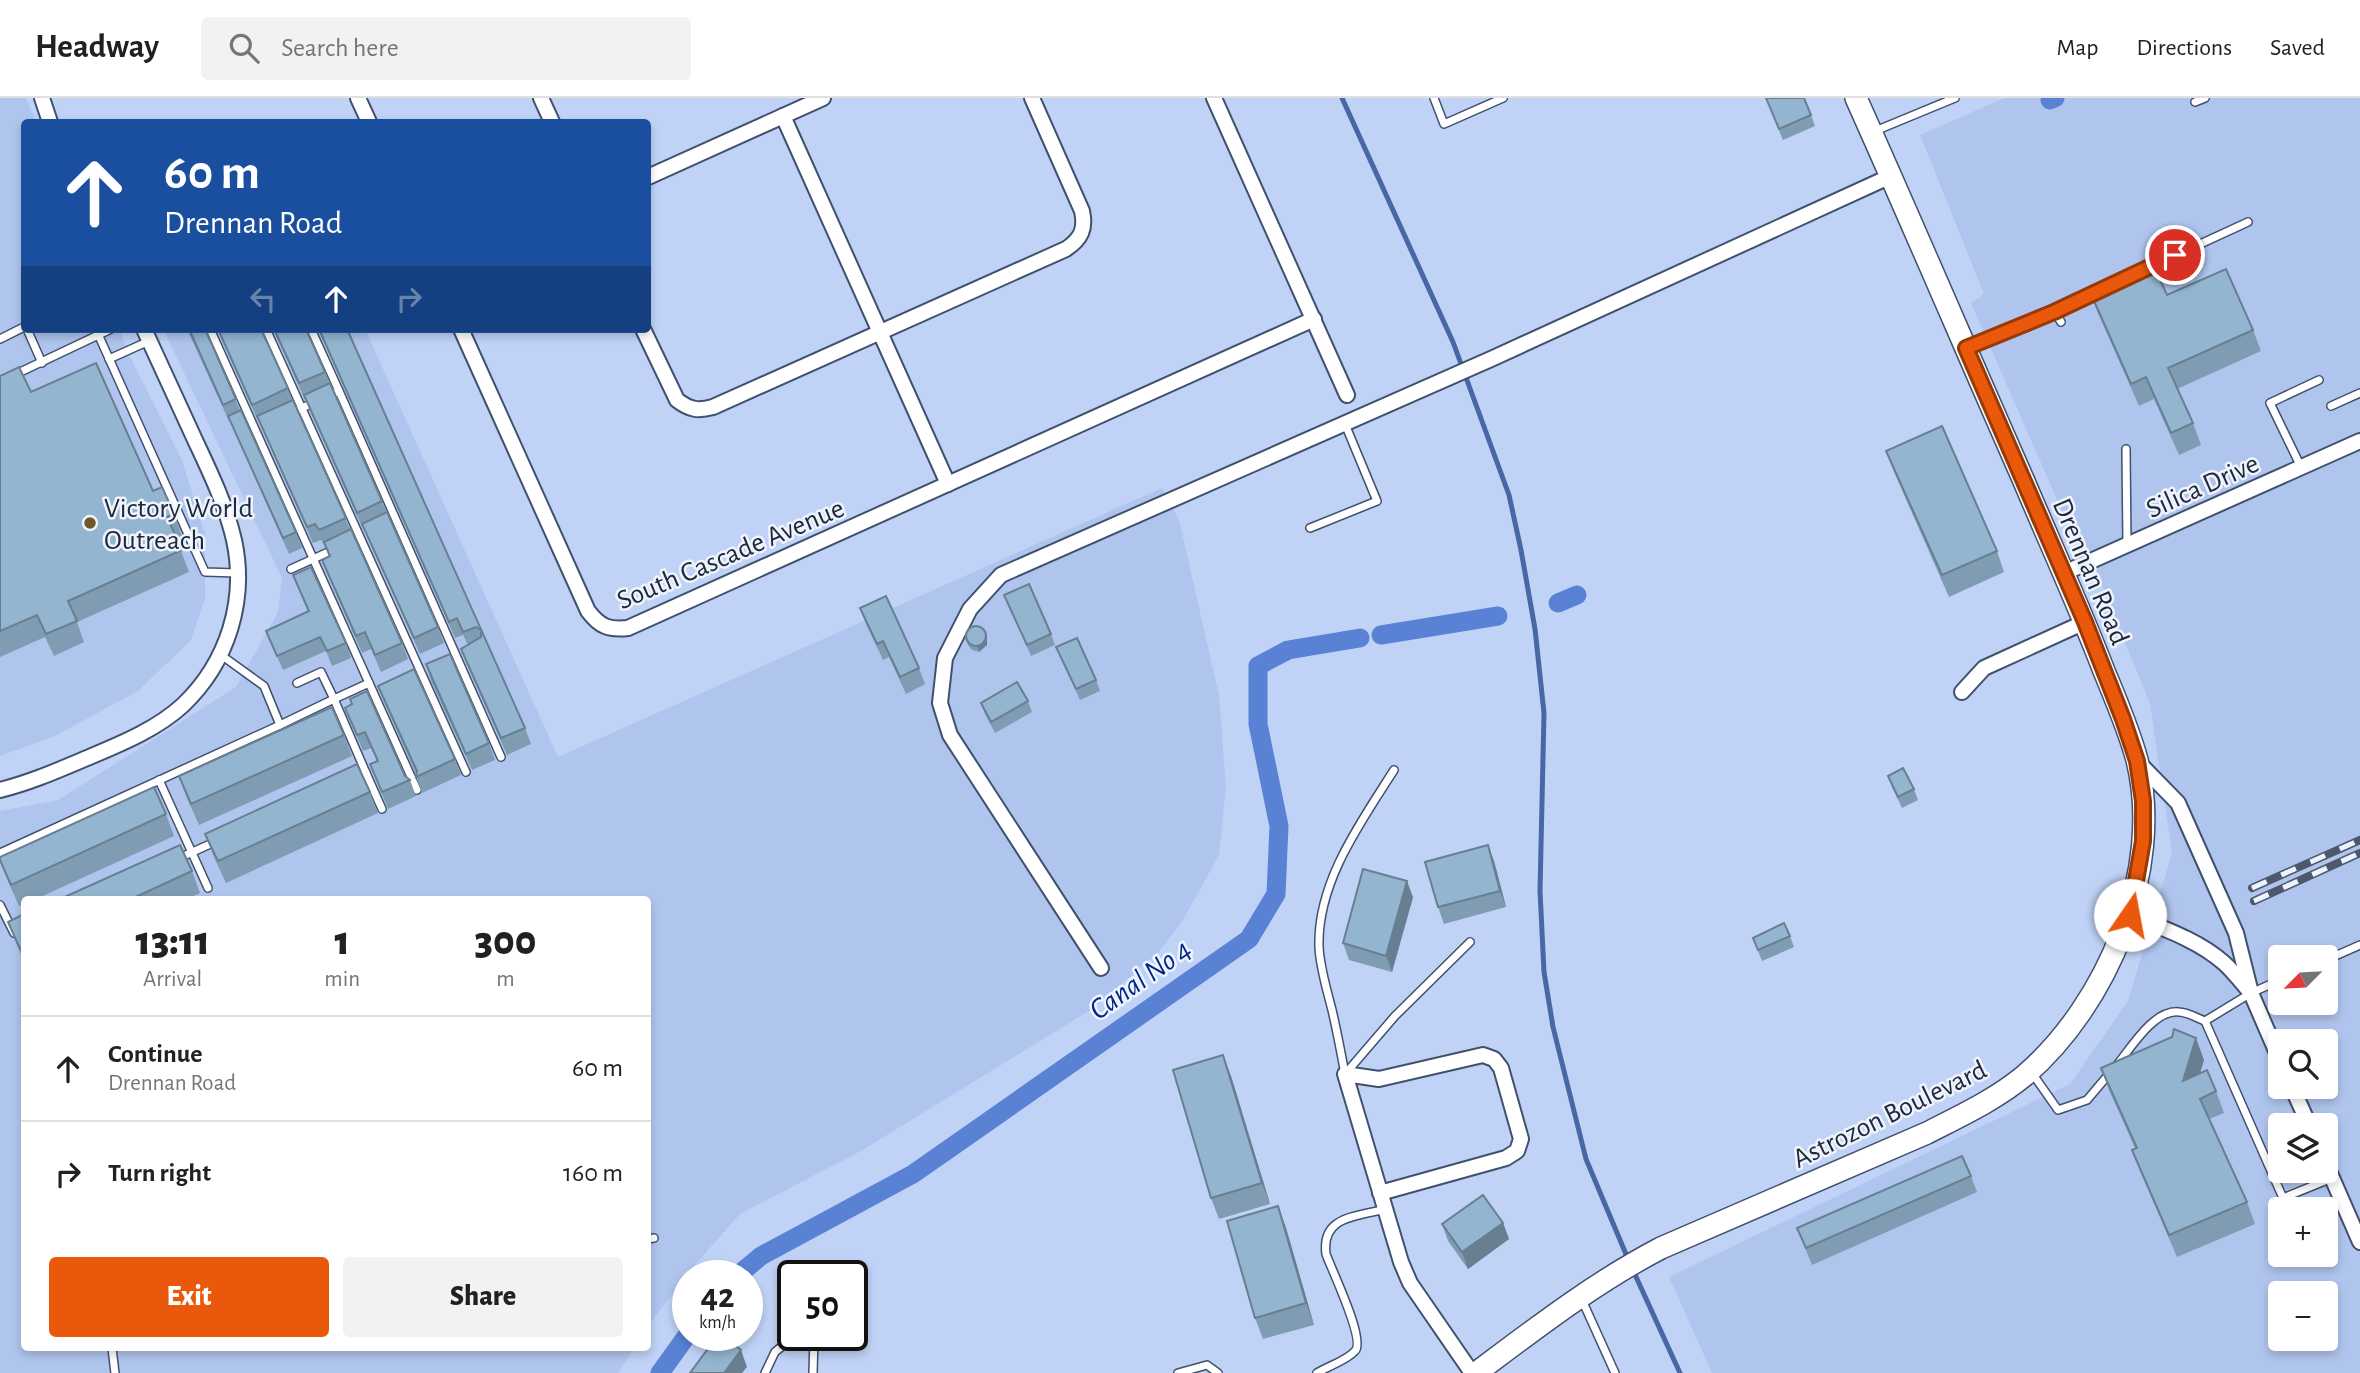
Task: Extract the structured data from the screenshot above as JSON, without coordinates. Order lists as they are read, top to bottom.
{
  "streets": {
    "main road": ["Drennan Road", "Astrozon Boulevard"],
    "street": ["Silica Drive", "South Cascade Avenue"]
  },
  "crossings": [
    ["Silica Drive", "Drennan Road"],
    ["Drennan Road", "Astrozon Boulevard"]
  ],
  "water": ["Canal No 4"],
  "places": ["Victory World Outreach"],
  "north": "bottom left",
  "page": {
    "header": "Headway",
    "search": "Search here",
    "nav": ["Map", "Directions", "Saved"],
    "turn": ["60 m", "Drennan Road"],
    "eta": [
      "13:11",
      "Arrival",
      "1",
      "min",
      "300",
      "m"
    ],
    "map_buttons": ["+", "−"],
    "list": [
      {
        "name": "Continue",
        "note": "Drennan Road",
        "value": "60 m"
      },
      {
        "name": "Turn right",
        "value": "160 m"
      }
    ],
    "buttons": ["Exit", "Share"],
    "speed": "42 km/h",
    "limit": "50"
  }
}
